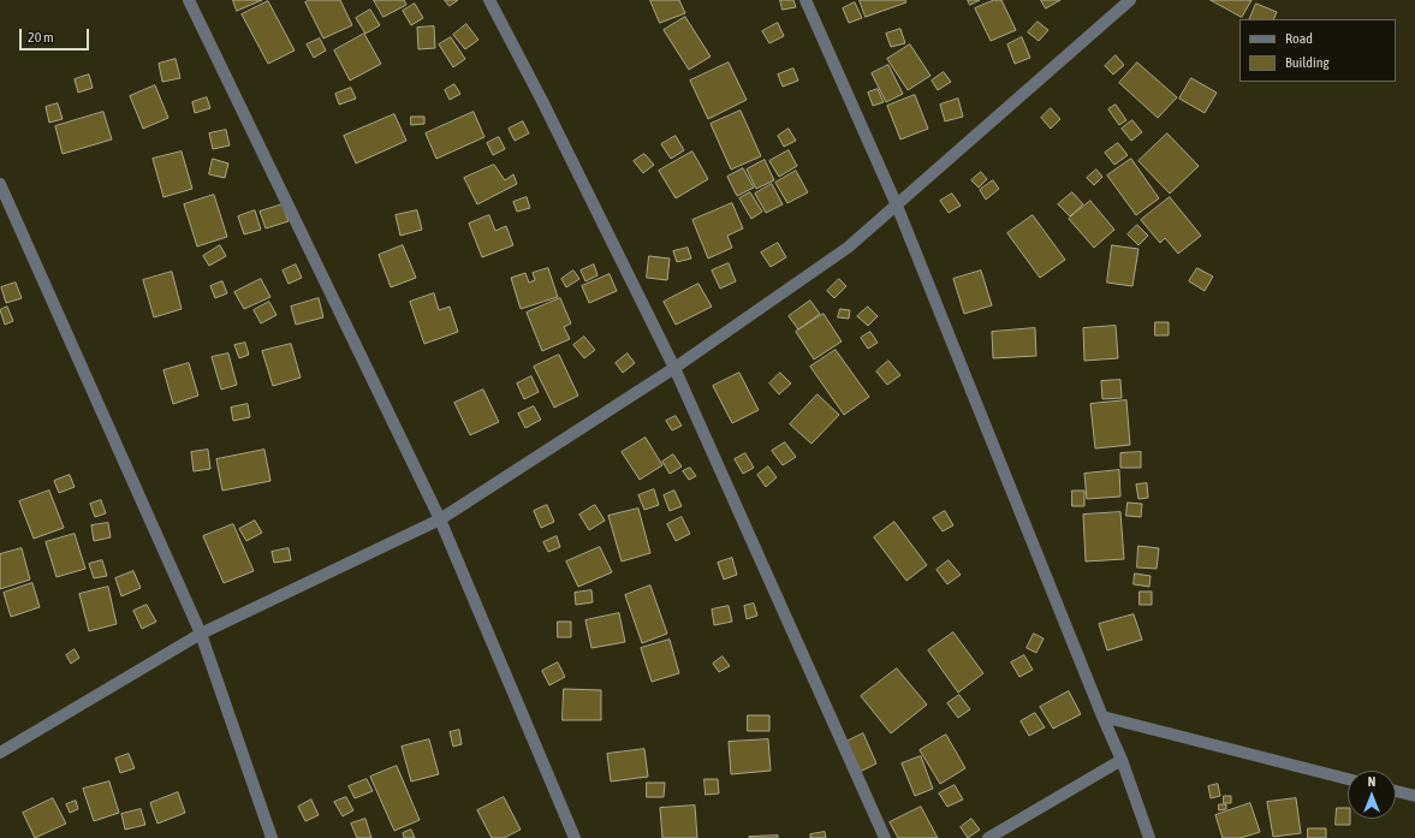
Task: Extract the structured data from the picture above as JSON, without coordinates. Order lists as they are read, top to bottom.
{
  "legend": ["Road", "Building"],
  "scale_bar": "20 m",
  "north": "top"
}
